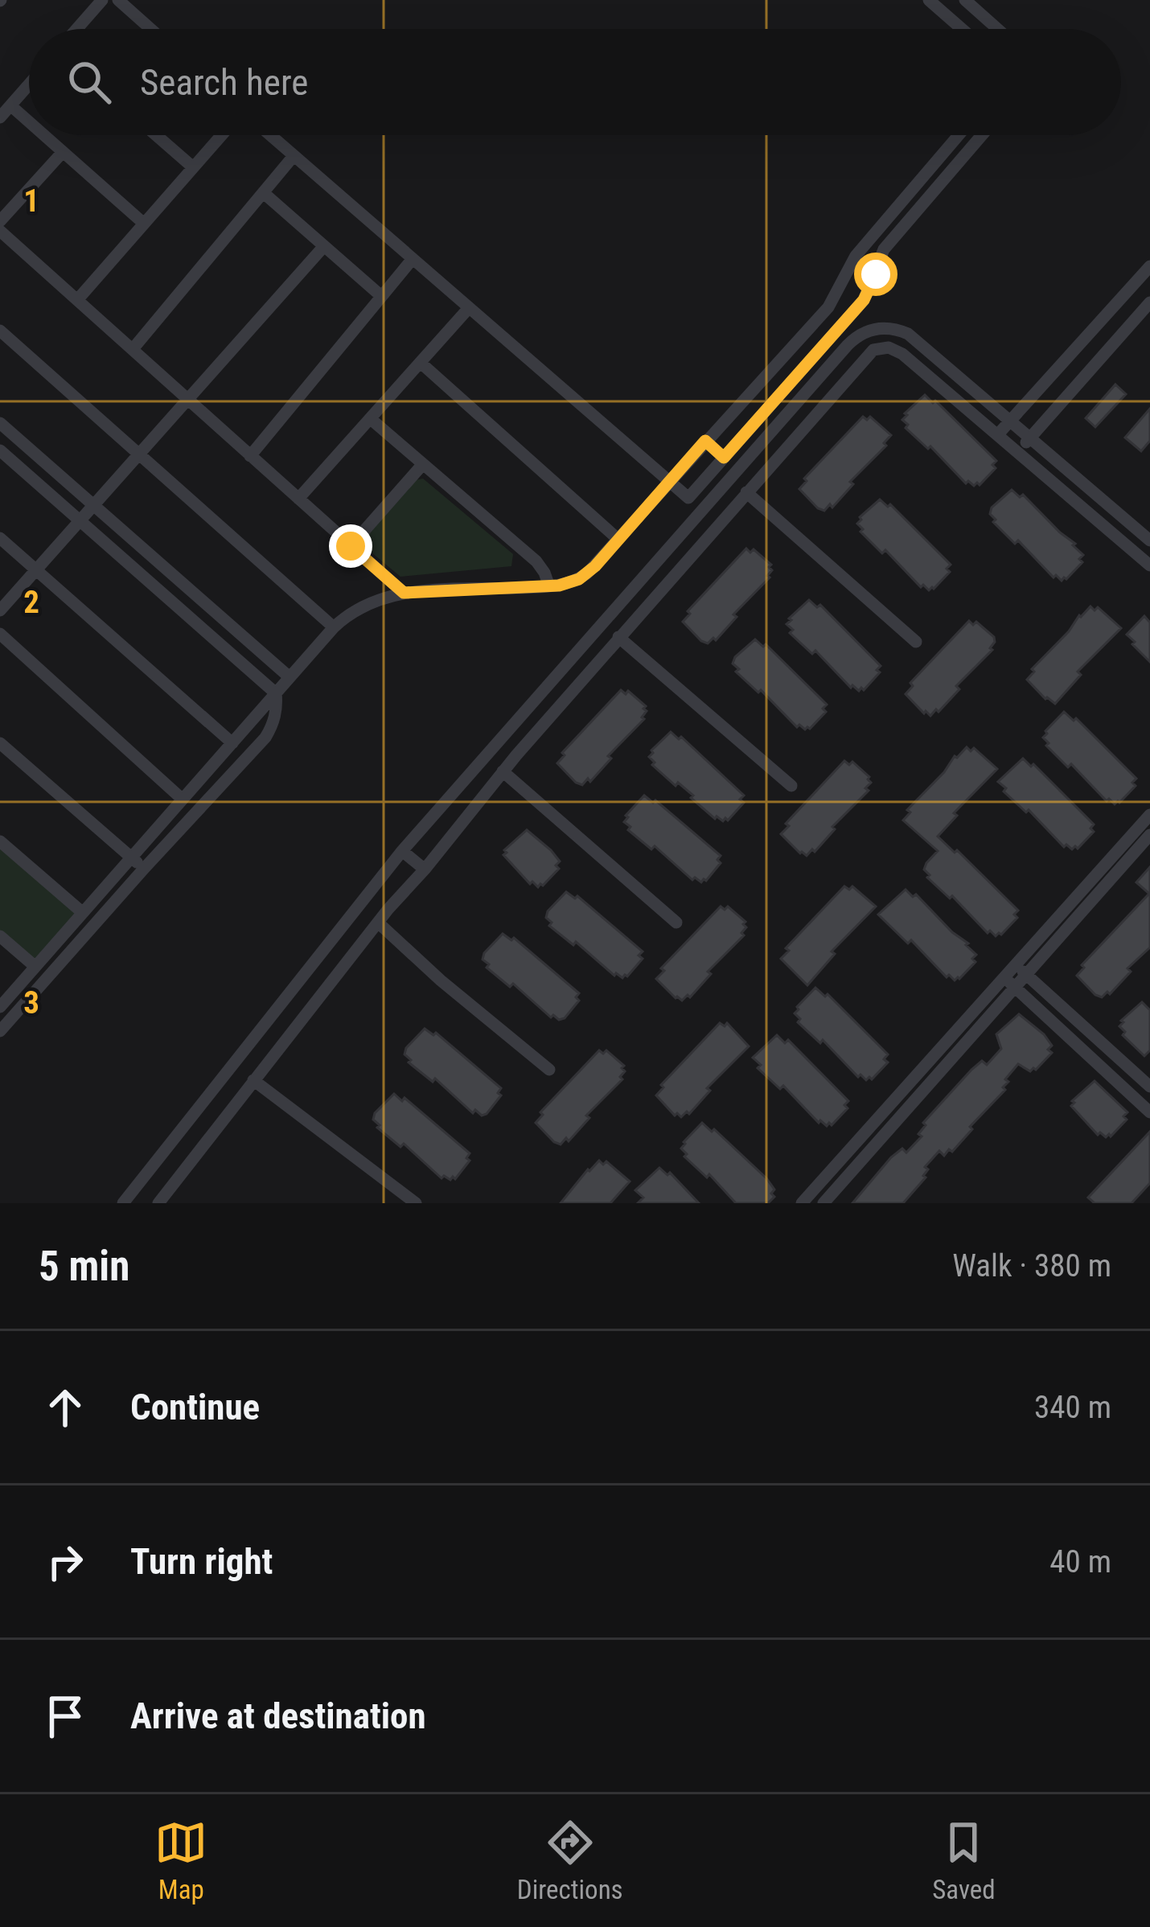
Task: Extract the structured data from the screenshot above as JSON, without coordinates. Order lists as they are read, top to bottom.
{
  "page": {
    "search": "Search here",
    "heading": ["5 min", "Walk · 380 m"],
    "list": [
      ["Continue", "340 m"],
      ["Turn right", "40 m"],
      "Arrive at destination"
    ],
    "nav": ["Map", "Directions", "Saved"]
  },
  "grid": {
    "rows": ["1", "2", "3"]
  }
}
